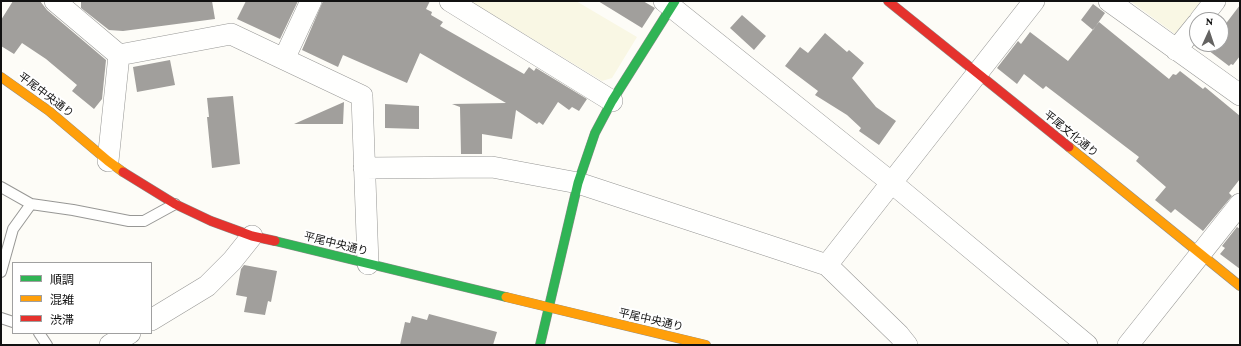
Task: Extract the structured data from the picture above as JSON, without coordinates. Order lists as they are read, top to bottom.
{
  "streets": {
    "street": ["平尾中央通り", "平尾文化通り"]
  },
  "legend": ["順調", "混雑", "渋滞"],
  "north": "top"
}
